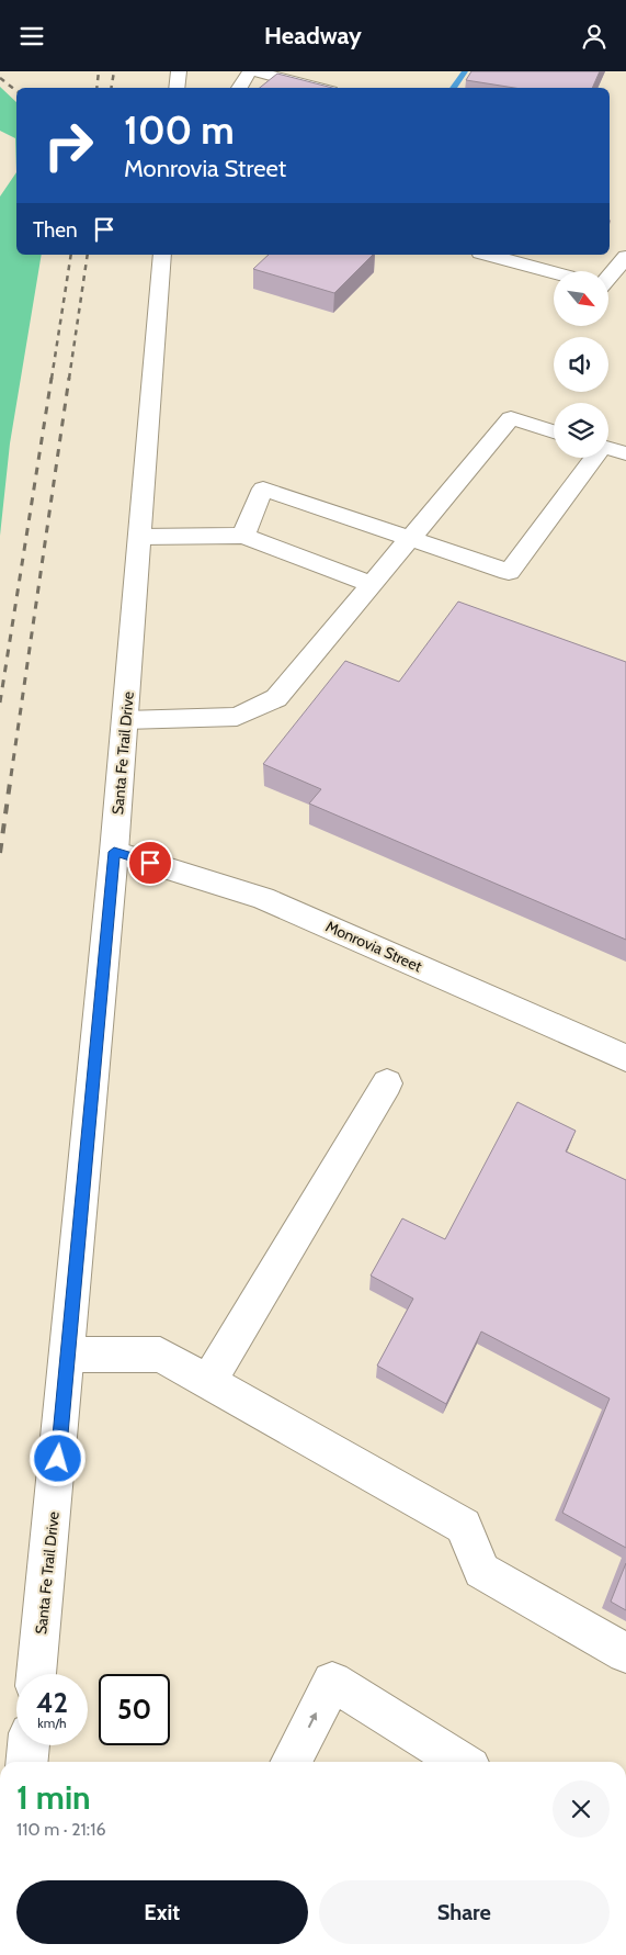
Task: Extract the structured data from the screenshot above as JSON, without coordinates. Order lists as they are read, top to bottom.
{
  "streets": {
    "main road": ["Santa Fe Trail Drive", "Monrovia Street"]
  },
  "crossings": [
    ["Santa Fe Trail Drive", "Monrovia Street"]
  ],
  "north": "bottom right",
  "page": {
    "header": "Headway",
    "turn": ["100 m", "Monrovia Street"],
    "then": "Then",
    "speed": "42 km/h",
    "limit": "50",
    "heading": ["1 min", "110 m · 21:16"],
    "buttons": ["Exit", "Share"]
  }
}
